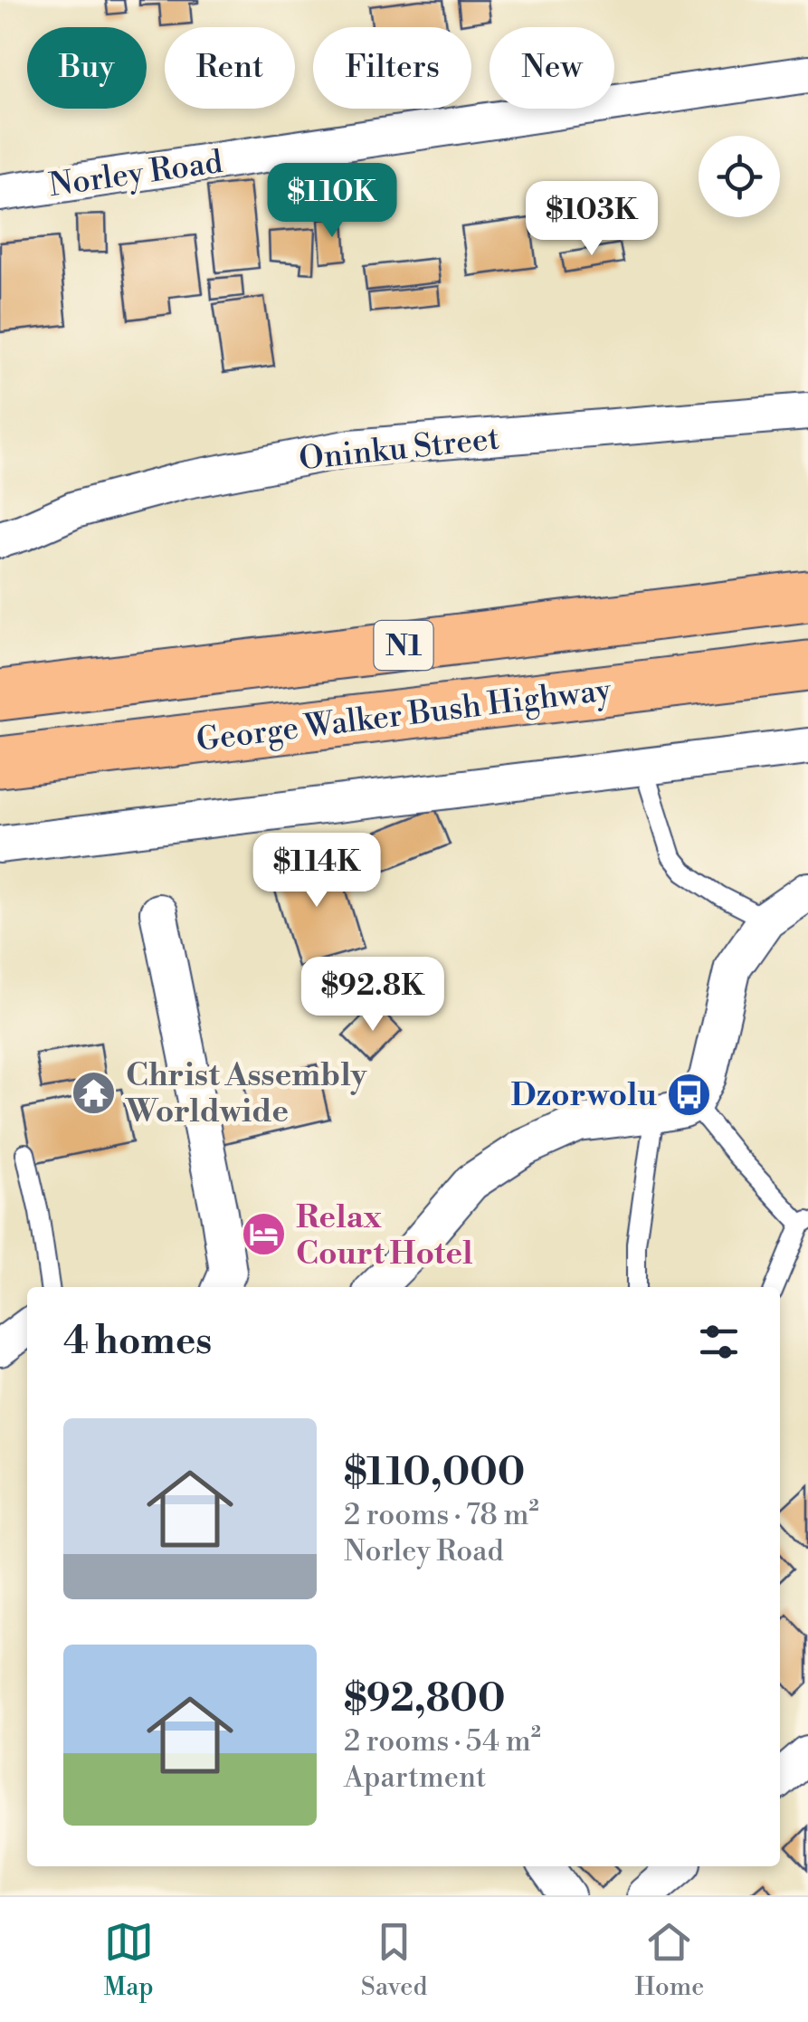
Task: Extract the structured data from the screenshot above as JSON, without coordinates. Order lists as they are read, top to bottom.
{
  "streets": {
    "highway": ["N1", "George Walker Bush Highway"],
    "street": ["Norley Road", "Oninku Street"]
  },
  "places": {
    "temple": ["Christ Assembly Worldwide"],
    "bus stop": ["Dzorwolu"],
    "hotel": ["Relax Court Hotel"]
  },
  "page": {
    "chip": [
      "Buy",
      "Rent",
      "Filters",
      "New"
    ],
    "price": [
      "$110K",
      "$103K",
      "$114K",
      "$92.8K"
    ],
    "heading": "4 homes",
    "list": [
      {
        "name": "$110,000",
        "note": "2 rooms · 78 m² · Norley Road"
      },
      {
        "name": "$92,800",
        "note": "2 rooms · 54 m² · Apartment"
      }
    ],
    "tabs": ["Map", "Saved", "Home"]
  }
}
